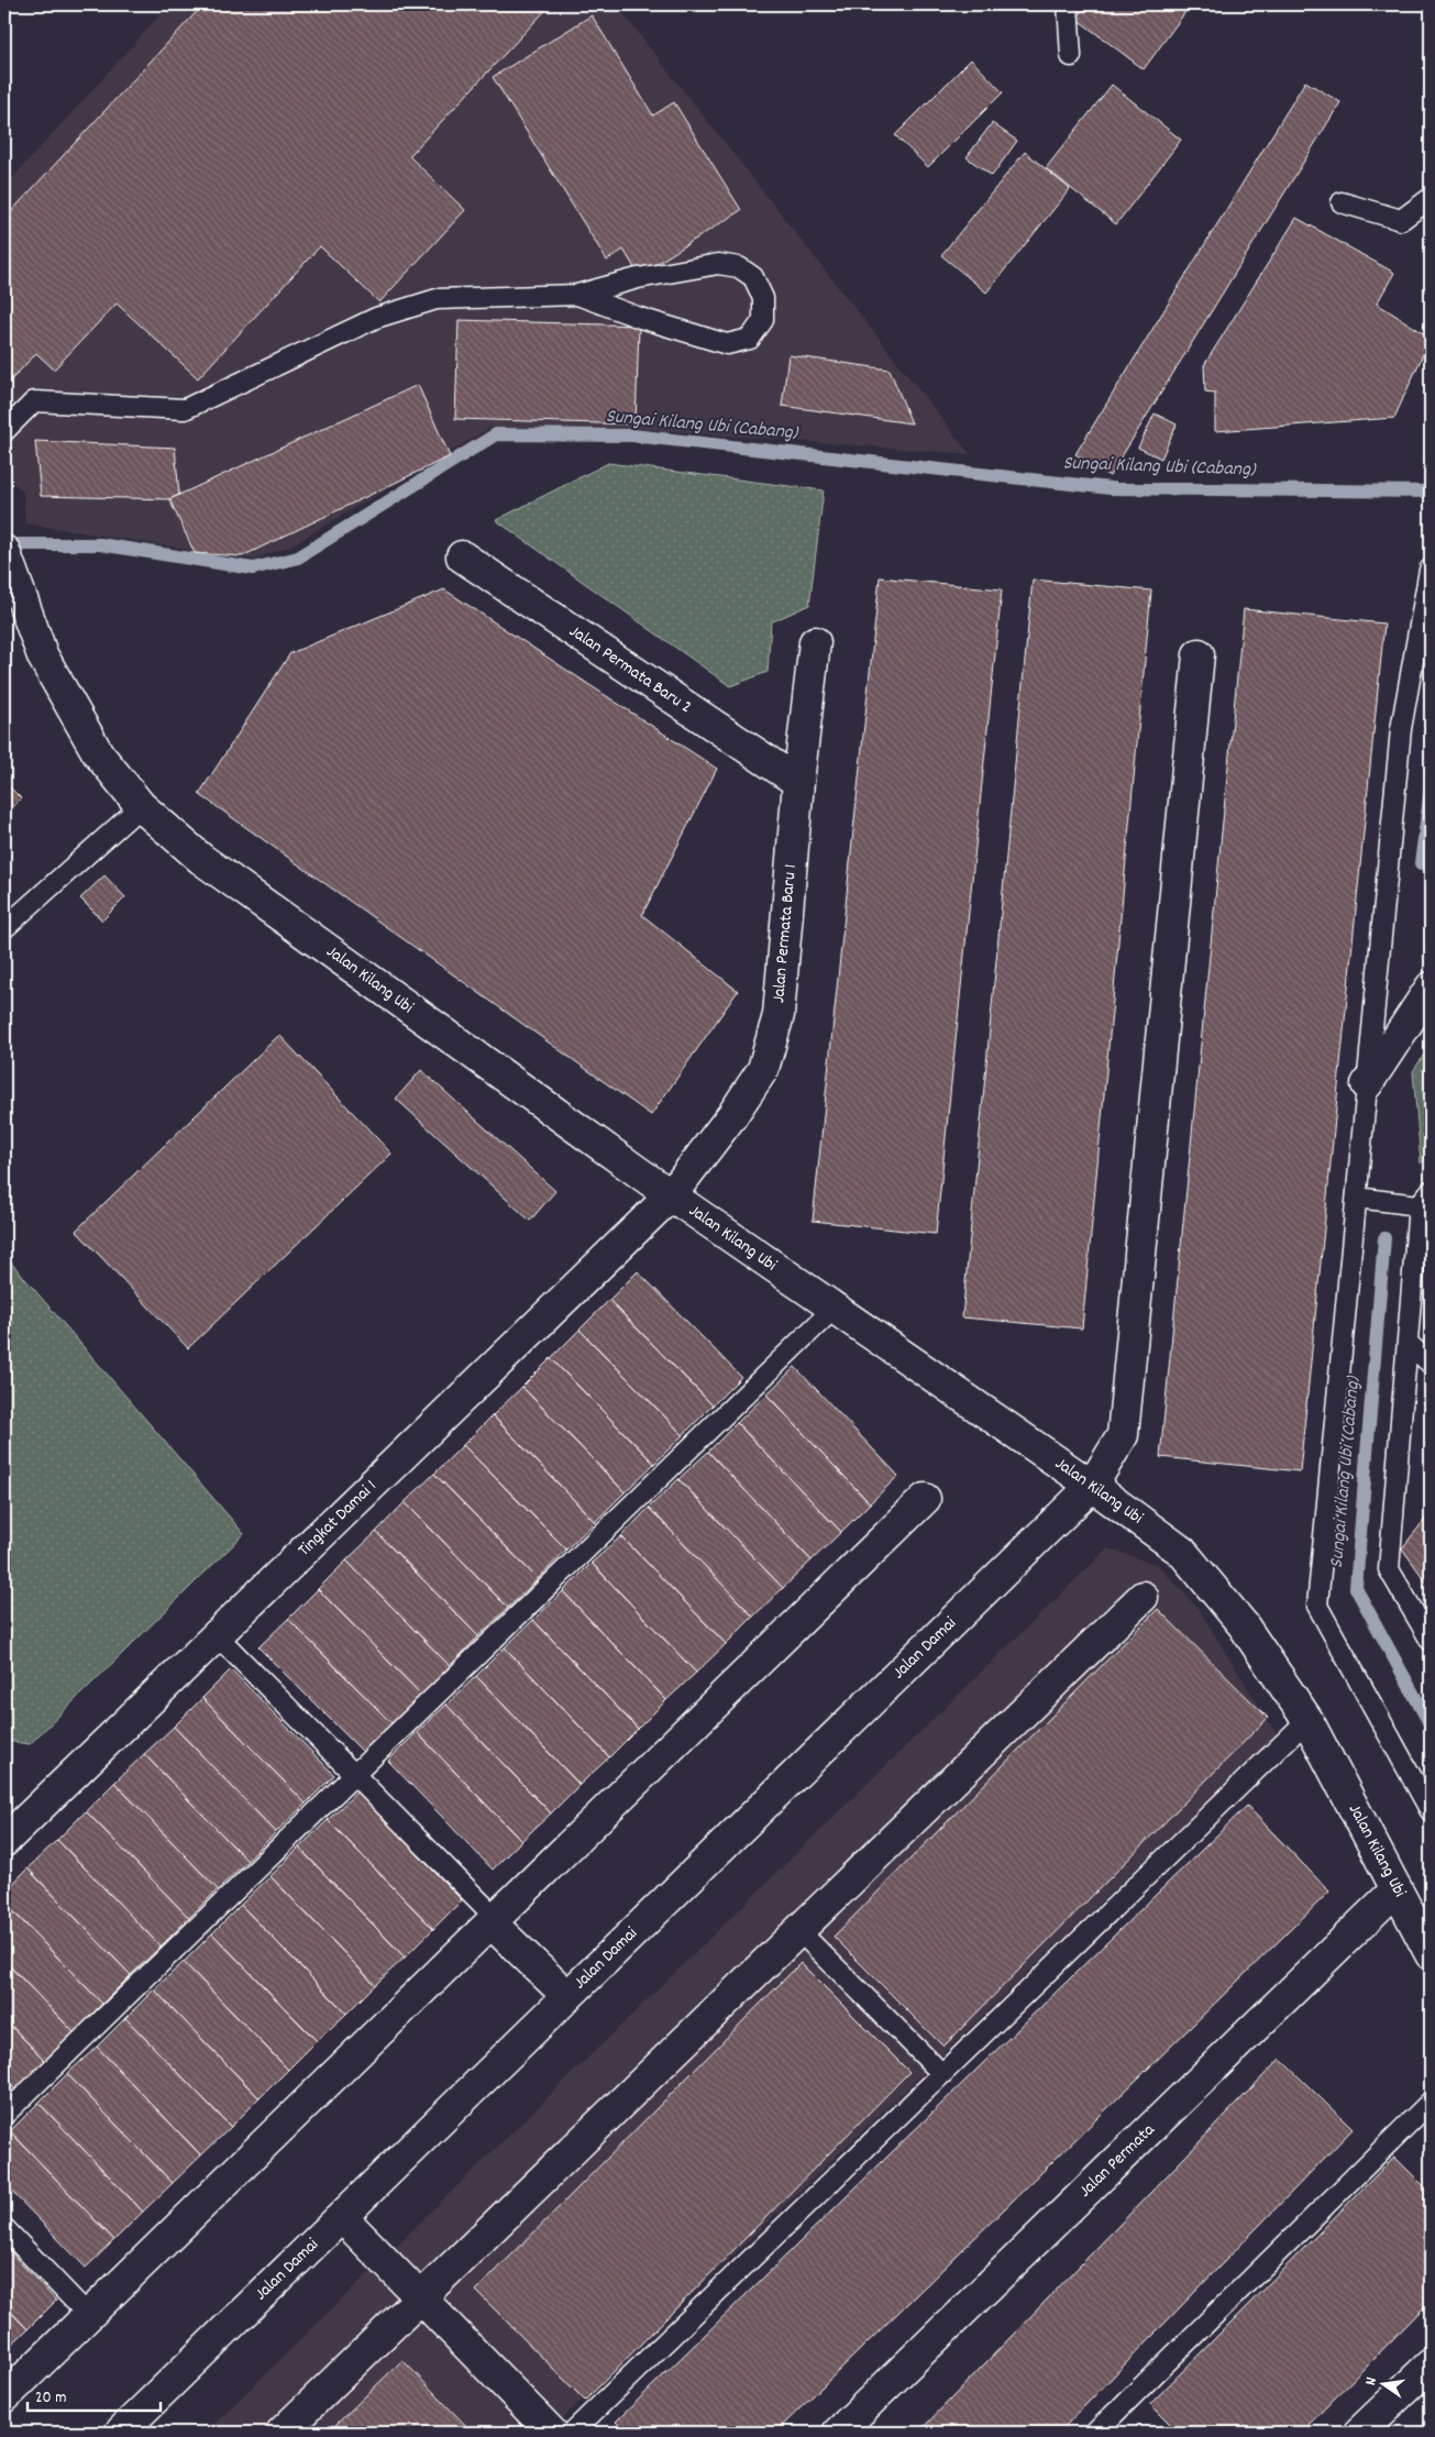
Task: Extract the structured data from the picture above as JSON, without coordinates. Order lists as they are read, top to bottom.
{
  "streets": {
    "street": [
      "Jalan Permata Baru 2",
      "Jalan Permata Baru 1",
      "Jalan Kilang Ubi",
      "Tingkat Damai 1",
      "Jalan Damai",
      "Jalan Permata"
    ]
  },
  "crossings": [
    ["Jalan Permata Baru 2", "Jalan Permata Baru 1"],
    ["Jalan Permata Baru 1", "Jalan Kilang Ubi"],
    ["Jalan Permata Baru 1", "Tingkat Damai 1"],
    ["Jalan Kilang Ubi", "Tingkat Damai 1"],
    ["Jalan Kilang Ubi", "Jalan Damai"],
    ["Jalan Kilang Ubi", "Jalan Permata"]
  ],
  "water": ["Sungai Kilang Ubi (Cabang)"],
  "scale_bar": "20 m",
  "north": "left"
}
